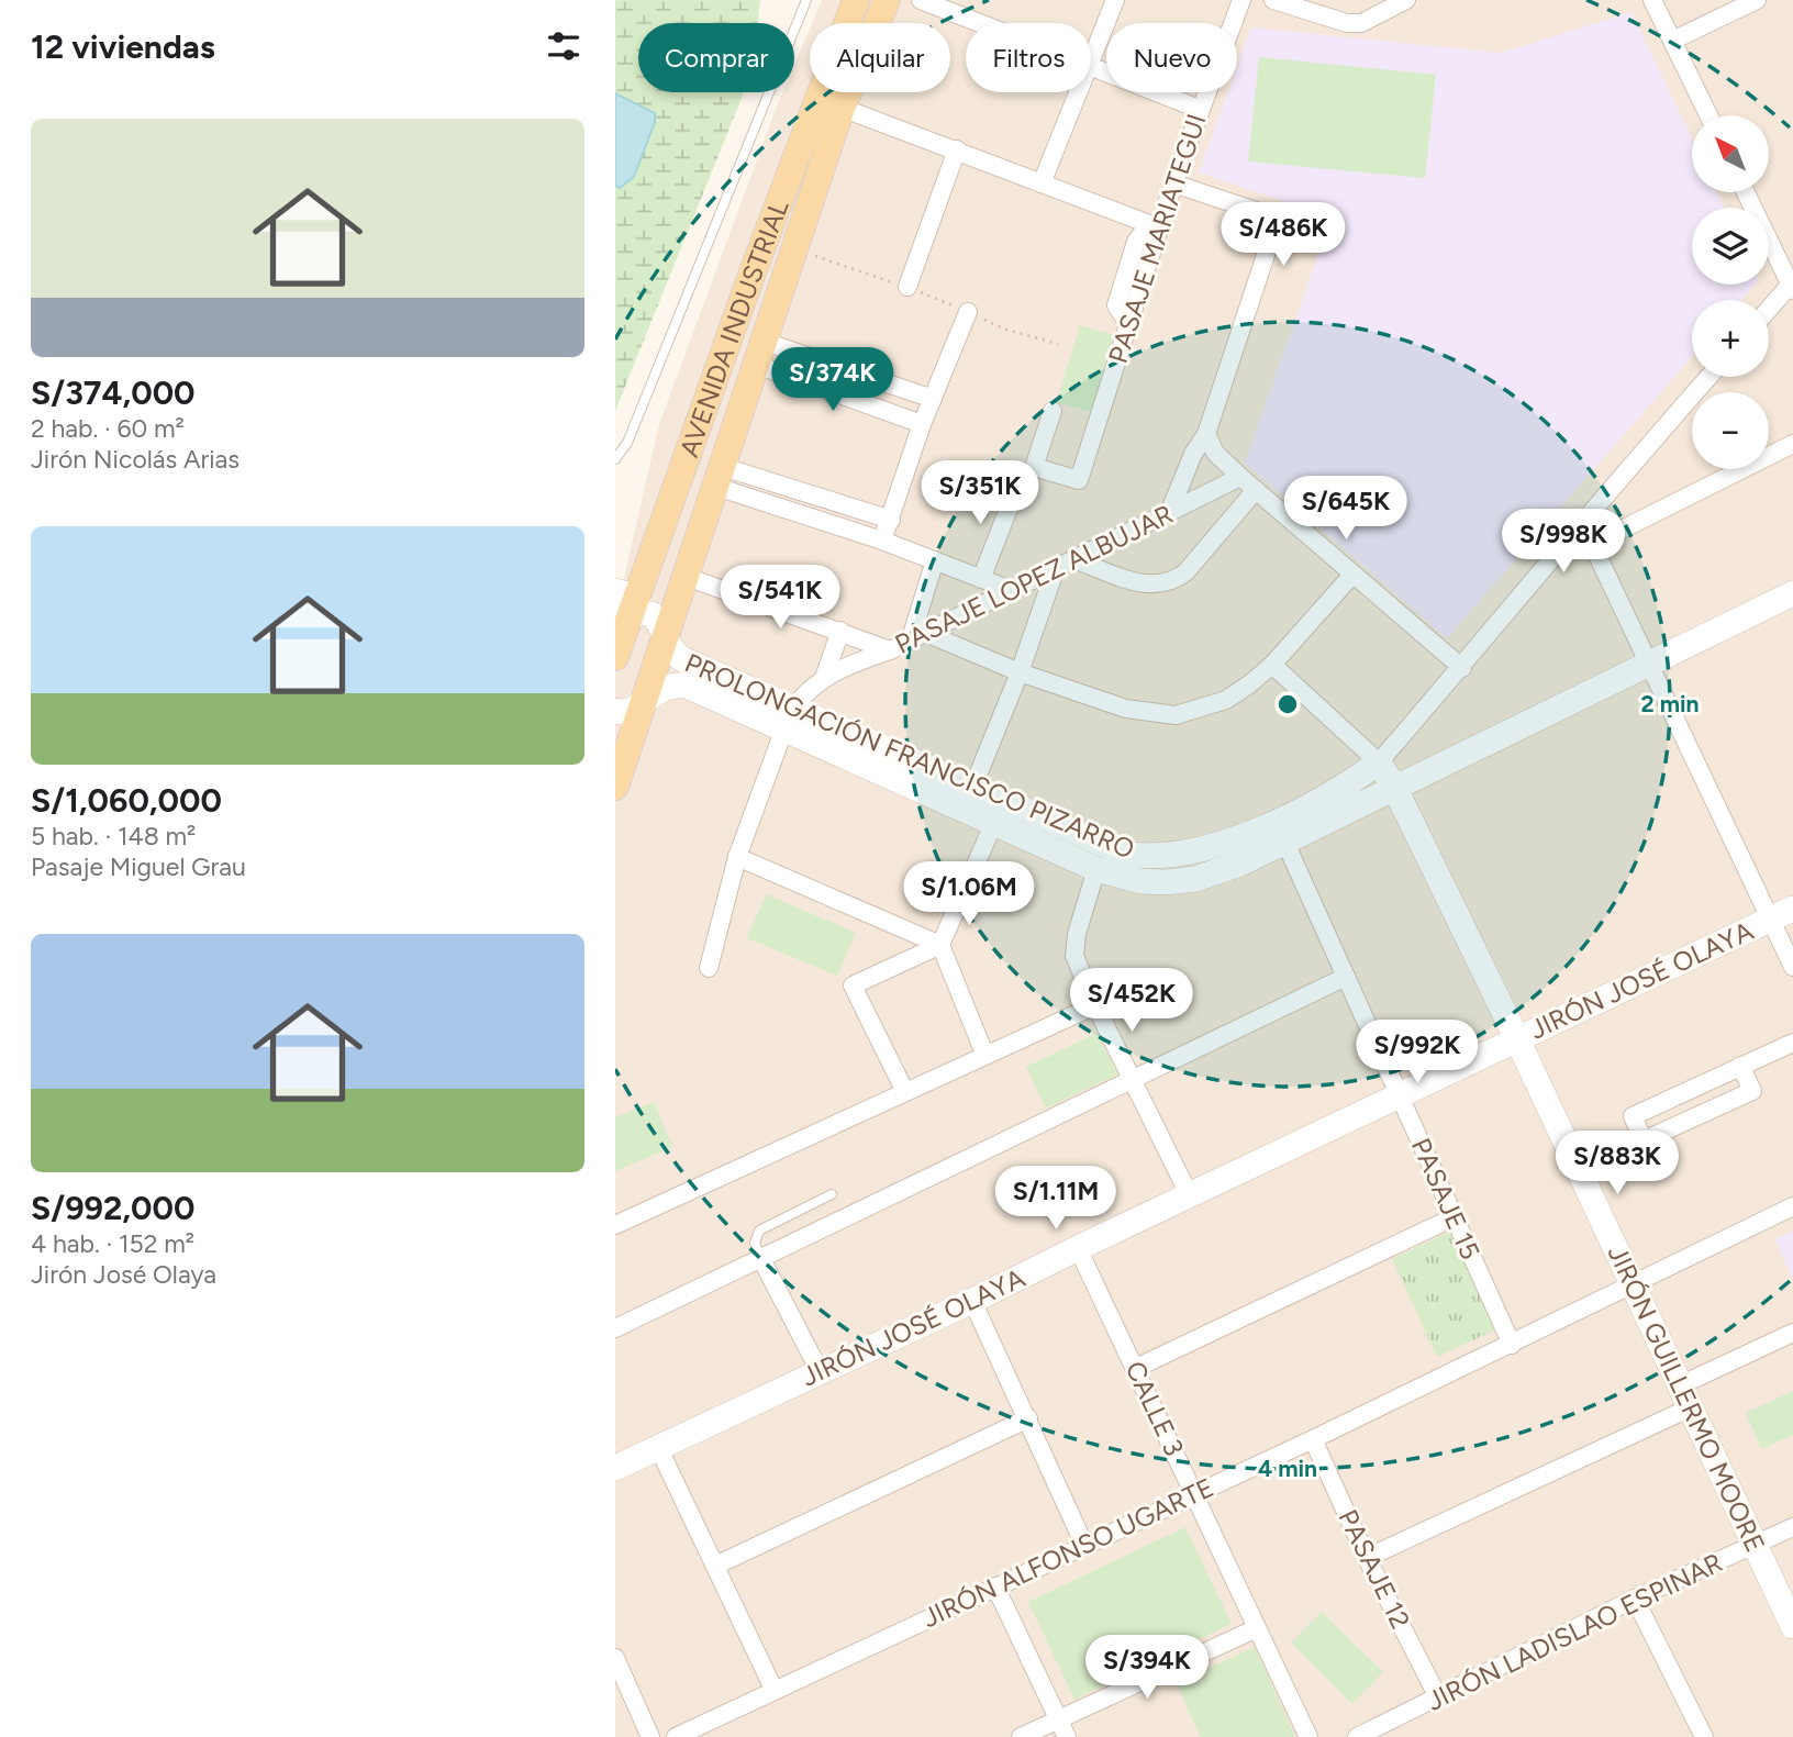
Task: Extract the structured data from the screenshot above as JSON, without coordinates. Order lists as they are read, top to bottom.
{
  "streets": {
    "main road": [
      "AVENIDA INDUSTRIAL",
      "PROLONGACIÓN FRANCISCO PIZARRO",
      "JIRÓN JOSÉ OLAYA",
      "JIRÓN GUILLERMO MOORE"
    ],
    "street": [
      "PASAJE MARIATEGUI",
      "PASAJE LOPEZ ALBUJAR",
      "PASAJE 15",
      "CALLE 3",
      "JIRÓN ALFONSO UGARTE",
      "PASAJE 12",
      "JIRÓN LADISLAO ESPINAR"
    ]
  },
  "crossings": [
    ["AVENIDA INDUSTRIAL", "PROLONGACIÓN FRANCISCO PIZARRO"],
    ["PASAJE LOPEZ ALBUJAR", "PROLONGACIÓN FRANCISCO PIZARRO"],
    ["PROLONGACIÓN FRANCISCO PIZARRO", "PASAJE 15"],
    ["PROLONGACIÓN FRANCISCO PIZARRO", "JIRÓN GUILLERMO MOORE"],
    ["JIRÓN JOSÉ OLAYA", "PASAJE 15"],
    ["JIRÓN JOSÉ OLAYA", "JIRÓN GUILLERMO MOORE"],
    ["JIRÓN JOSÉ OLAYA", "CALLE 3"],
    ["PASAJE 15", "JIRÓN ALFONSO UGARTE"],
    ["JIRÓN GUILLERMO MOORE", "JIRÓN ALFONSO UGARTE"],
    ["JIRÓN GUILLERMO MOORE", "JIRÓN LADISLAO ESPINAR"],
    ["CALLE 3", "JIRÓN ALFONSO UGARTE"],
    ["JIRÓN ALFONSO UGARTE", "PASAJE 12"],
    ["PASAJE 12", "JIRÓN LADISLAO ESPINAR"]
  ],
  "north": "top left",
  "page": {
    "heading": "12 viviendas",
    "chip": [
      "Comprar",
      "Alquilar",
      "Filtros",
      "Nuevo"
    ],
    "list": [
      {
        "name": "S/374,000",
        "note": "2 hab. · 60 m² · Jirón Nicolás Arias"
      },
      {
        "name": "S/1,060,000",
        "note": "5 hab. · 148 m² · Pasaje Miguel Grau"
      },
      {
        "name": "S/992,000",
        "note": "4 hab. · 152 m² · Jirón José Olaya"
      }
    ],
    "map_buttons": ["+", "−"],
    "price": [
      "S/486K",
      "S/374K",
      "S/351K",
      "S/645K",
      "S/998K",
      "S/541K",
      "S/1.06M",
      "S/452K",
      "S/992K",
      "S/883K",
      "S/1.11M",
      "S/394K"
    ]
  },
  "rings": ["2 min", "4 min"]
}
